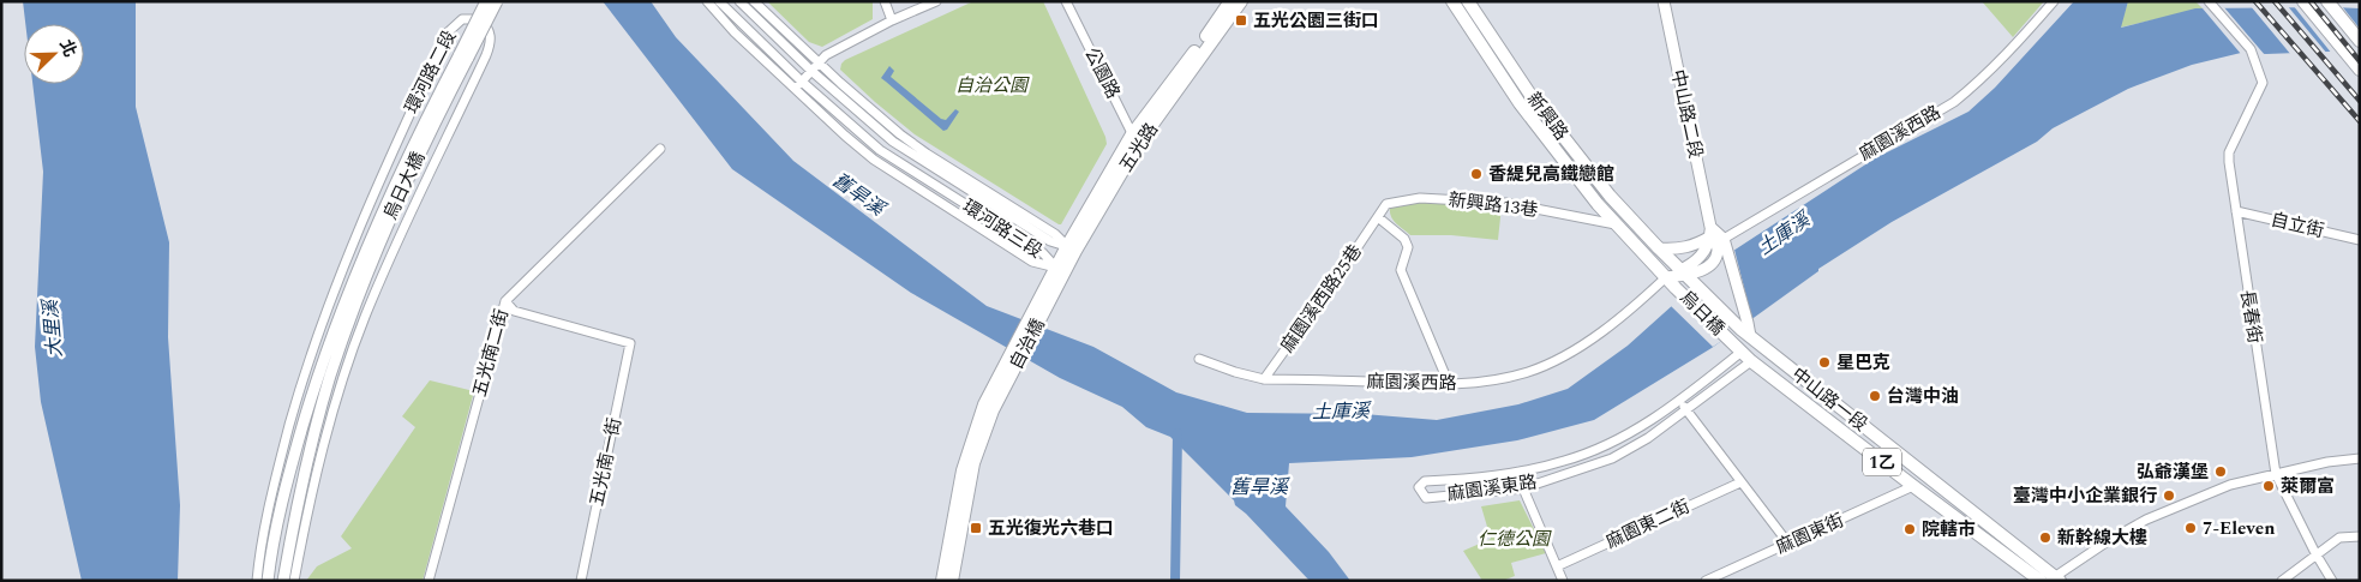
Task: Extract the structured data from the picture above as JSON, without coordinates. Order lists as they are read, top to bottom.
{
  "streets": {
    "main road": [
      "新興路",
      "五光路",
      "烏日橋",
      "自治橋",
      "中山路一段",
      "1乙"
    ],
    "street": [
      "環河路二段",
      "公園路",
      "中山路二段",
      "麻園溪西路",
      "烏日大橋",
      "新興路13巷",
      "自立街",
      "環河路三段",
      "麻園溪西路25巷",
      "長春街",
      "五光南二街",
      "五光南一街",
      "麻園溪東路",
      "麻園東二街",
      "麻園東街"
    ]
  },
  "crossings": [
    ["公園路", "五光路"],
    ["中山路二段", "新興路"],
    ["中山路二段", "麻園溪西路"],
    ["中山路二段", "烏日橋"],
    ["新興路", "麻園溪西路"],
    ["新興路", "新興路13巷"],
    ["新興路", "烏日橋"],
    ["麻園溪西路", "麻園溪西路25巷"],
    ["麻園溪西路", "烏日橋"],
    ["五光路", "環河路三段"],
    ["五光路", "自治橋"],
    ["新興路13巷", "麻園溪西路25巷"],
    ["自立街", "長春街"],
    ["烏日橋", "中山路一段"],
    ["五光南二街", "五光南一街"],
    ["中山路一段", "麻園溪東路"],
    ["中山路一段", "麻園東街"]
  ],
  "water": ["舊旱溪", "土庫溪", "大里溪"],
  "parks": ["自治公園", "仁德公園"],
  "places": {
    "transit": ["五光公園三街口", "五光復光六巷口"],
    "other": [
      "香緹兒高鐵戀館",
      "星巴克",
      "台灣中油",
      "弘爺漢堡",
      "萊爾富",
      "臺灣中小企業銀行",
      "7-Eleven",
      "院轄市",
      "新幹線大樓"
    ]
  },
  "north": "top right"
}
